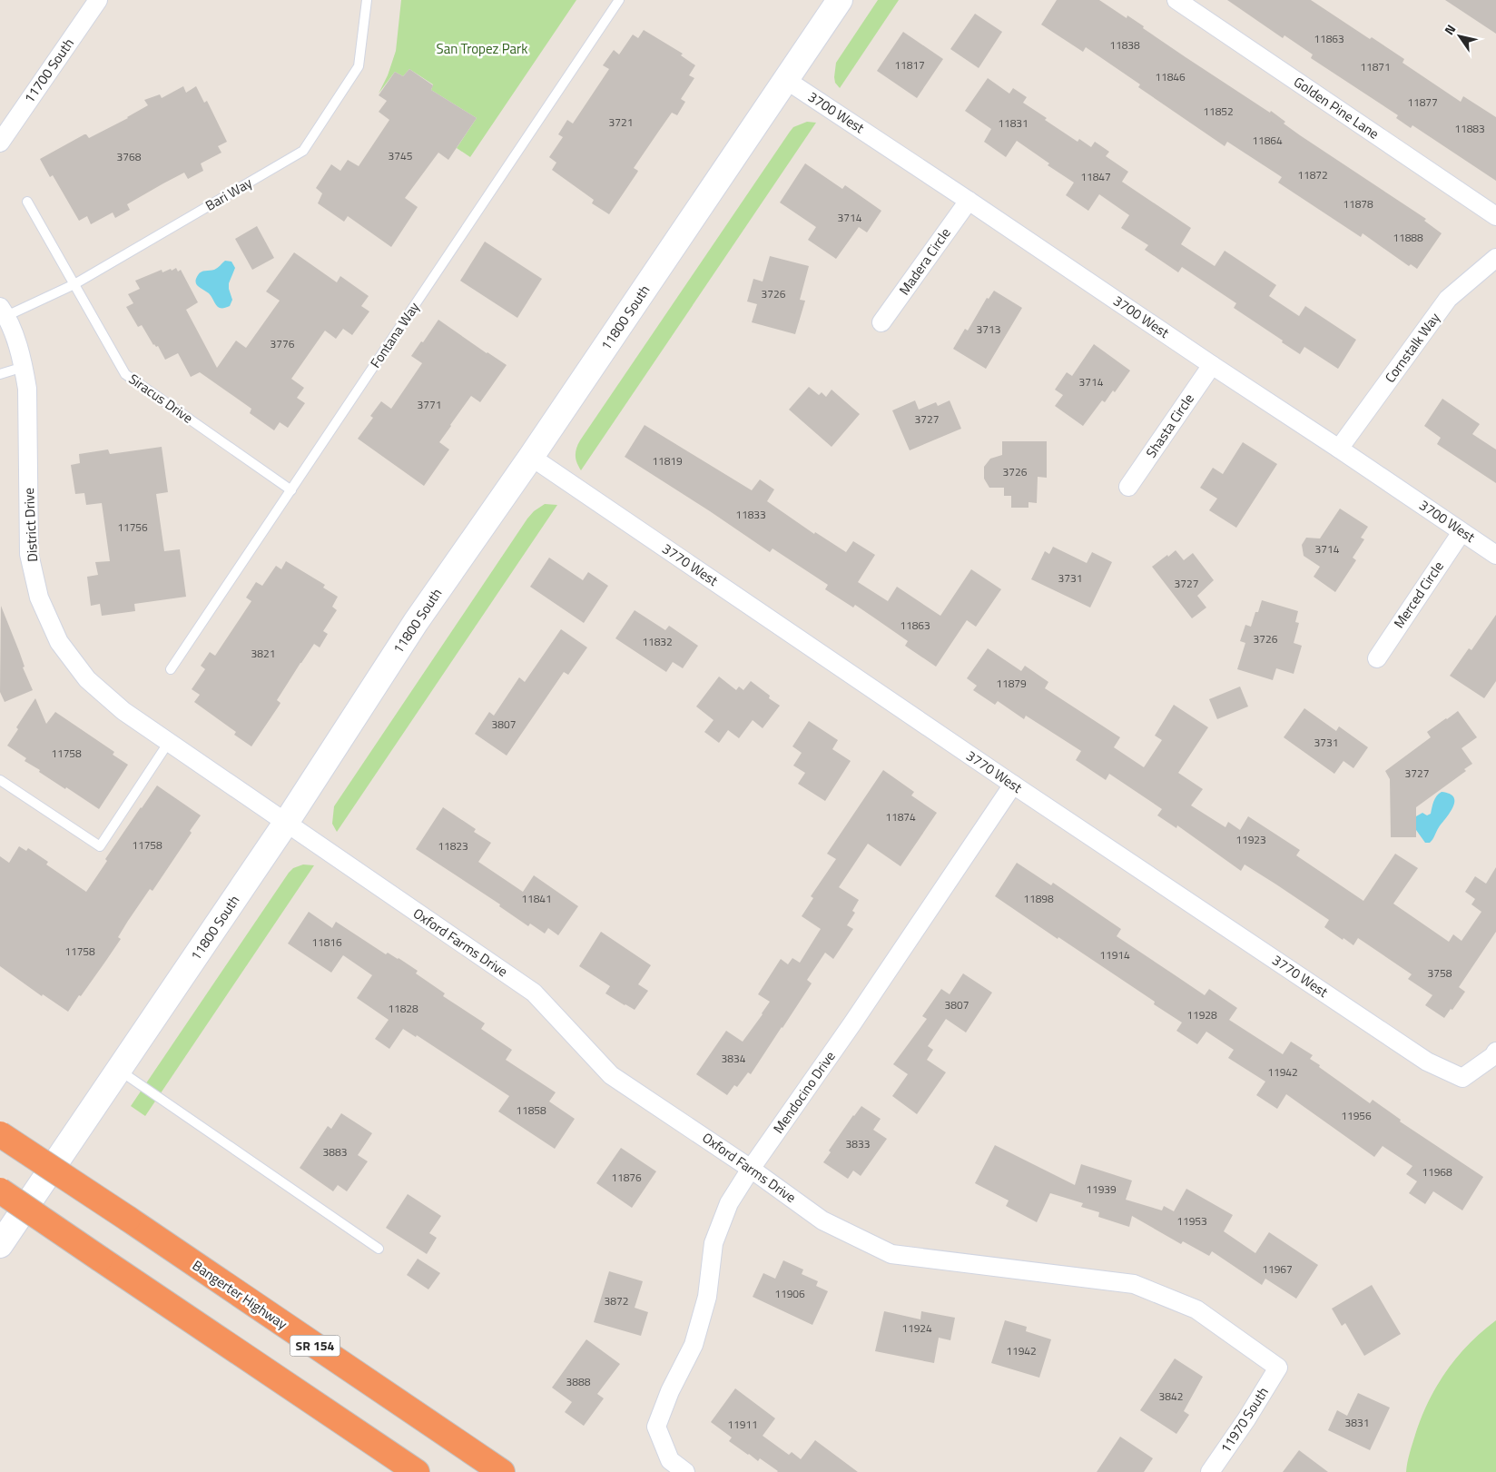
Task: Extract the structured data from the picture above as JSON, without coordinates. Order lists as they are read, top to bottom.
{
  "streets": {
    "highway": ["Bangerter Highway", "SR 154"],
    "main road": ["11800 South"],
    "street": [
      "11700 South",
      "Golden Pine Lane",
      "3700 West",
      "Madera Circle",
      "Cornstalk Way",
      "Shasta Circle",
      "District Drive",
      "3770 West",
      "Merced Circle",
      "Oxford Farms Drive",
      "Mendocino Drive",
      "11970 South"
    ],
    "lane": ["Bari Way", "Fontana Way", "Siracus Drive"]
  },
  "crossings": [
    ["3700 West", "Madera Circle"],
    ["3700 West", "11800 South"],
    ["3700 West", "Cornstalk Way"],
    ["3700 West", "Shasta Circle"],
    ["3700 West", "Merced Circle"],
    ["Bari Way", "Siracus Drive"],
    ["Bari Way", "District Drive"],
    ["11800 South", "District Drive"],
    ["11800 South", "3770 West"],
    ["11800 South", "Oxford Farms Drive"],
    ["Fontana Way", "Siracus Drive"],
    ["District Drive", "Oxford Farms Drive"],
    ["3770 West", "Mendocino Drive"],
    ["Oxford Farms Drive", "Mendocino Drive"],
    ["Oxford Farms Drive", "11970 South"]
  ],
  "parks": ["San Tropez Park"],
  "house_numbers": [
    "11863",
    "11838",
    "11817",
    "11871",
    "11846",
    "11877",
    "11852",
    "3721",
    "11831",
    "11883",
    "11864",
    "3745",
    "3768",
    "11872",
    "11847",
    "11878",
    "3714",
    "11888",
    "3726",
    "3713",
    "3776",
    "3714",
    "3771",
    "3727",
    "11819",
    "3726",
    "11833",
    "11756",
    "3714",
    "3731",
    "3727",
    "11863",
    "3726",
    "11832",
    "3821",
    "11879",
    "3807",
    "3731",
    "11758",
    "3727",
    "11874",
    "11923",
    "11758",
    "11823",
    "11841",
    "11898",
    "11816",
    "11758",
    "11914",
    "3758",
    "3807",
    "11828",
    "11928",
    "3834",
    "11942",
    "11858",
    "11956",
    "3833",
    "3883",
    "11968",
    "11876",
    "11939",
    "11953",
    "11967",
    "11906",
    "3872",
    "11924",
    "11942",
    "3888",
    "3842",
    "3831",
    "11911"
  ],
  "north": "top left"
}
